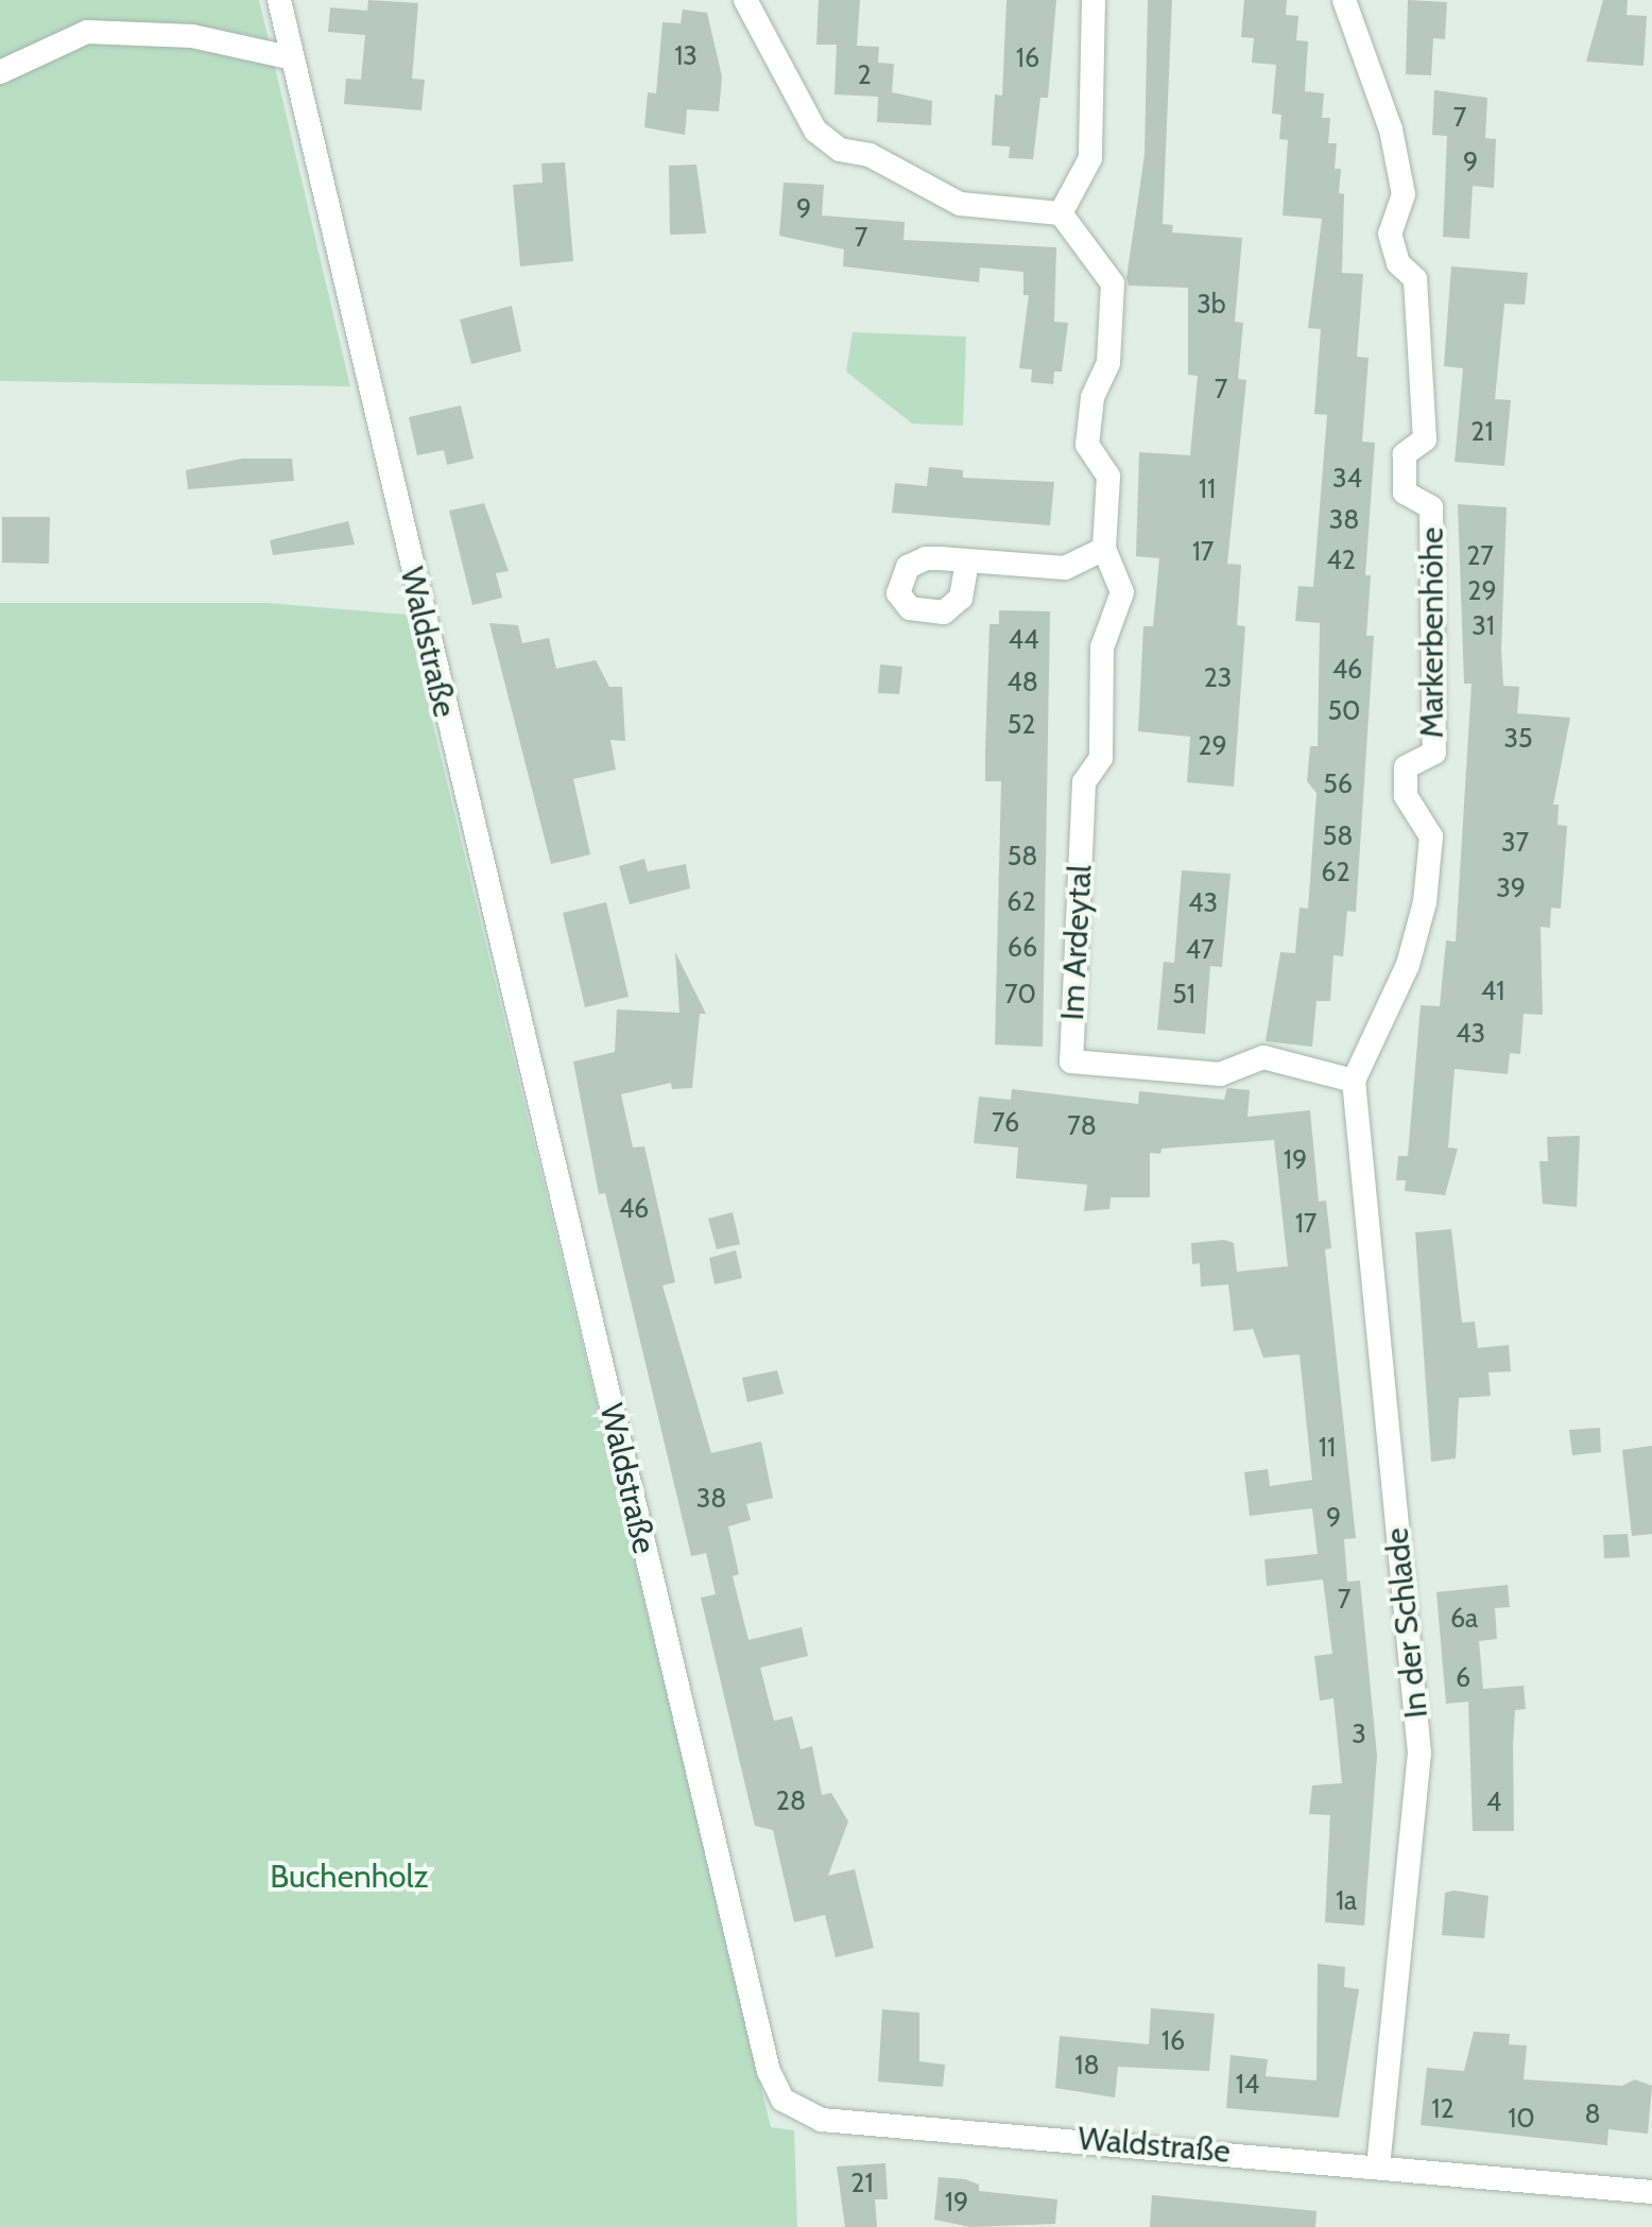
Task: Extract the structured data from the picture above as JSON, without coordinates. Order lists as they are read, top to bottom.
{
  "streets": {
    "street": [
      "Markerbenhöhe",
      "Waldstraße",
      "Im Ardeytal",
      "In der Schlade"
    ]
  },
  "crossings": [
    ["Markerbenhöhe", "Im Ardeytal"],
    ["Markerbenhöhe", "In der Schlade"],
    ["Waldstraße", "In der Schlade"],
    ["Im Ardeytal", "In der Schlade"]
  ],
  "parks": ["Buchenholz"],
  "house_numbers": [
    "13",
    "16",
    "2",
    "7",
    "9",
    "9",
    "7",
    "3b",
    "7",
    "21",
    "34",
    "11",
    "38",
    "17",
    "27",
    "42",
    "29",
    "31",
    "44",
    "46",
    "23",
    "48",
    "50",
    "52",
    "35",
    "29",
    "56",
    "58",
    "37",
    "58",
    "62",
    "39",
    "62",
    "43",
    "66",
    "47",
    "41",
    "70",
    "51",
    "43",
    "76",
    "78",
    "19",
    "46",
    "17",
    "11",
    "38",
    "9",
    "7",
    "6a",
    "6",
    "3",
    "28",
    "4",
    "1a",
    "16",
    "18",
    "14",
    "12",
    "8",
    "10",
    "21",
    "19"
  ]
}
